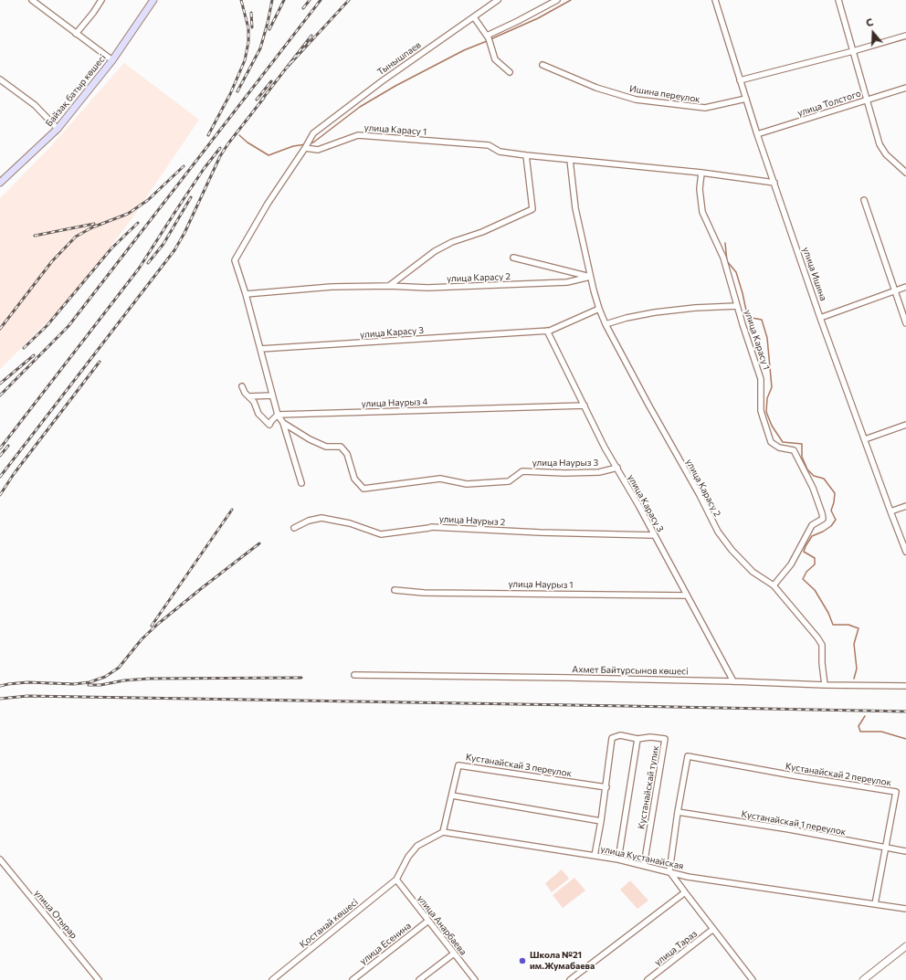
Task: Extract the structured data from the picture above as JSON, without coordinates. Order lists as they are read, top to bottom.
{
  "streets": {
    "main road": ["Байзақ батыр көшесі"],
    "street": [
      "Тынышпаев",
      "Ишина переулок",
      "улица Толстого",
      "улица Карасу 1",
      "улица Ишина",
      "улица Карасу 2",
      "улица Карасу 3",
      "улица Наурыз 4",
      "улица Наурыз 3",
      "улица Наурыз 2",
      "улица Наурыз 1",
      "Ахмет Байтұрсынов көшесі",
      "Кустанайскай 3 переулок",
      "Кустанайскай 2 переулок",
      "Кустанайскай тупик",
      "Кустанайскай 1 переулок",
      "улица Кустанайская",
      "улица Отырар",
      "Қостанай көшесі",
      "улица Анарбаева",
      "улица Есенина",
      "улица Тараз"
    ]
  },
  "crossings": [
    ["Тынышпаев", "улица Карасу 1"],
    ["Ишина переулок", "улица Ишина"],
    ["улица Толстого", "улица Ишина"],
    ["улица Карасу 1", "улица Ишина"],
    ["улица Карасу 1", "улица Карасу 2"],
    ["улица Карасу 2", "улица Карасу 3"],
    ["улица Карасу 2", "Ахмет Байтұрсынов көшесі"],
    ["улица Карасу 3", "улица Наурыз 4"],
    ["улица Карасу 3", "улица Наурыз 3"],
    ["улица Карасу 3", "улица Наурыз 2"],
    ["улица Карасу 3", "улица Наурыз 1"],
    ["улица Карасу 3", "Ахмет Байтұрсынов көшесі"],
    ["Кустанайскай 3 переулок", "Кустанайскай тупик"],
    ["Кустанайскай 3 переулок", "улица Кустанайская"],
    ["Кустанайскай 2 переулок", "Кустанайскай 1 переулок"],
    ["Кустанайскай 2 переулок", "улица Кустанайская"],
    ["Кустанайскай тупик", "улица Кустанайская"],
    ["Қостанай көшесі", "улица Анарбаева"],
    ["улица Анарбаева", "улица Есенина"]
  ],
  "places": ["Школа №21 им.Жумабаева"],
  "north": "top"
}
